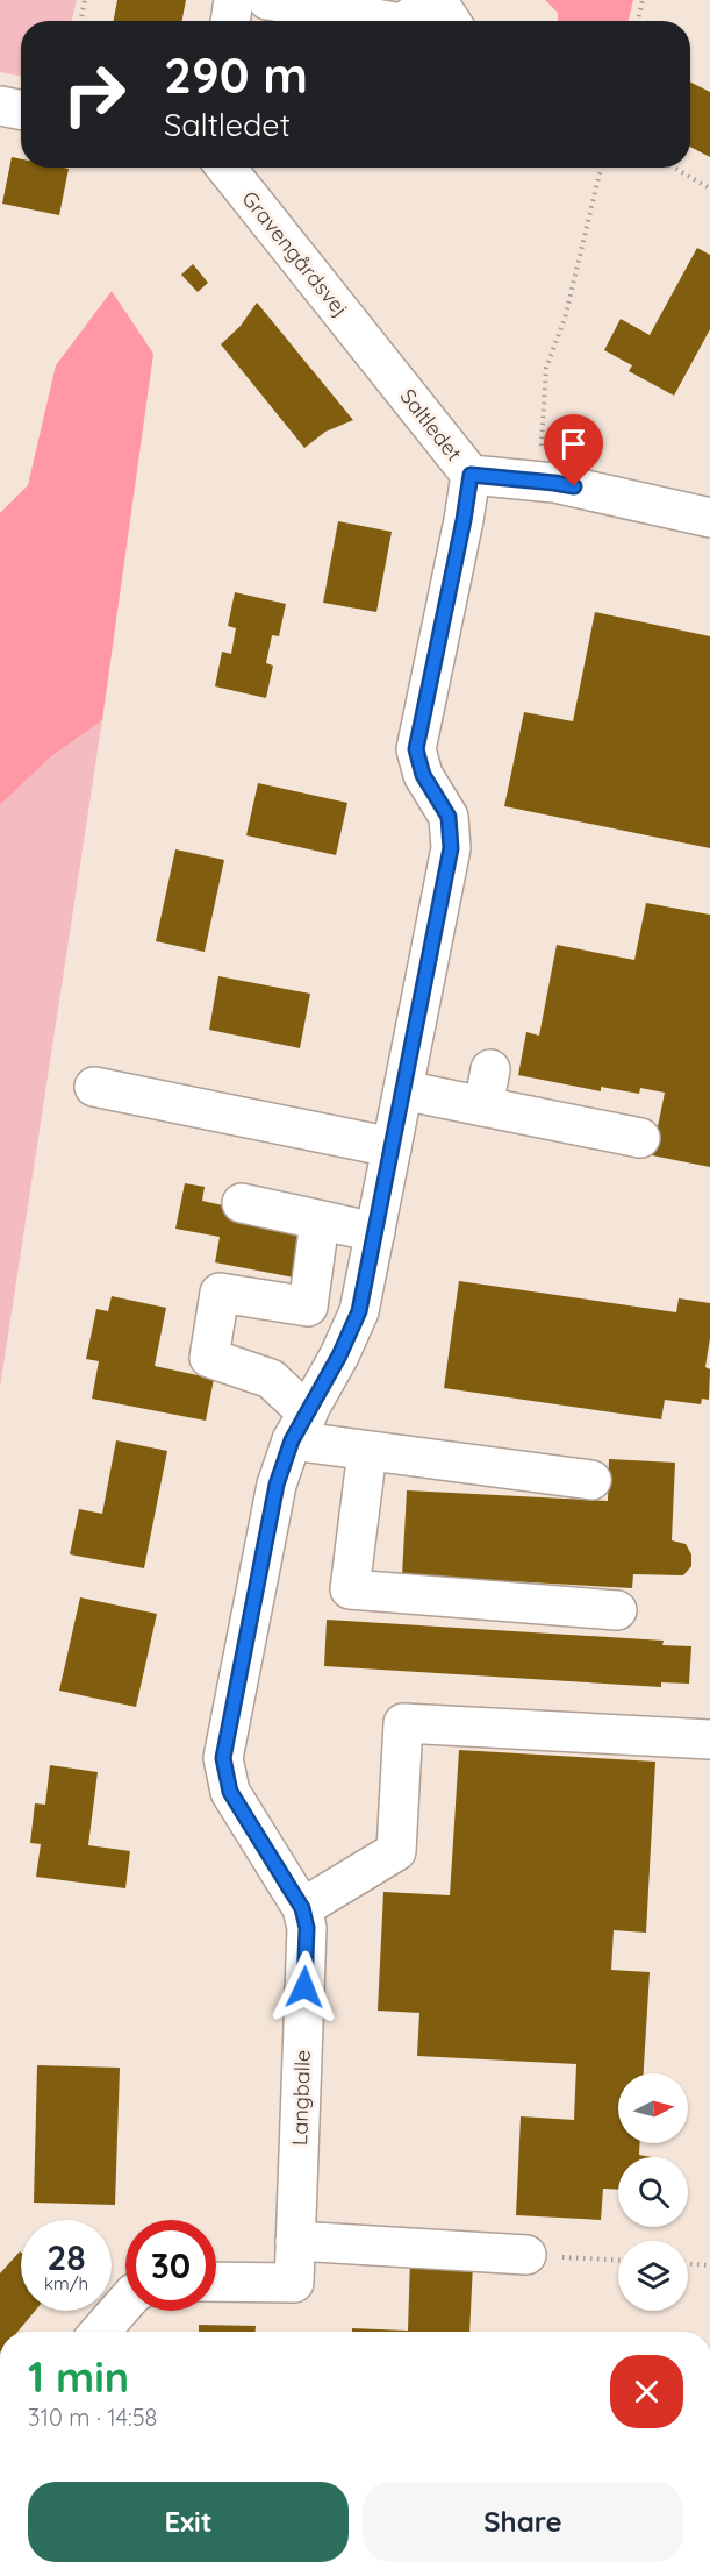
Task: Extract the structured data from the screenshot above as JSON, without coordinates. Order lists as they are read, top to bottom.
{
  "streets": {
    "street": ["Gravengårdsvej", "Saltledet", "Langballe"]
  },
  "crossings": [
    ["Gravengårdsvej", "Saltledet"],
    ["Saltledet", "Langballe"]
  ],
  "north": "right",
  "page": {
    "turn": ["290 m", "Saltledet"],
    "speed": "28 km/h",
    "limit": "30",
    "heading": ["1 min", "310 m · 14:58"],
    "buttons": ["Exit", "Share"]
  }
}
